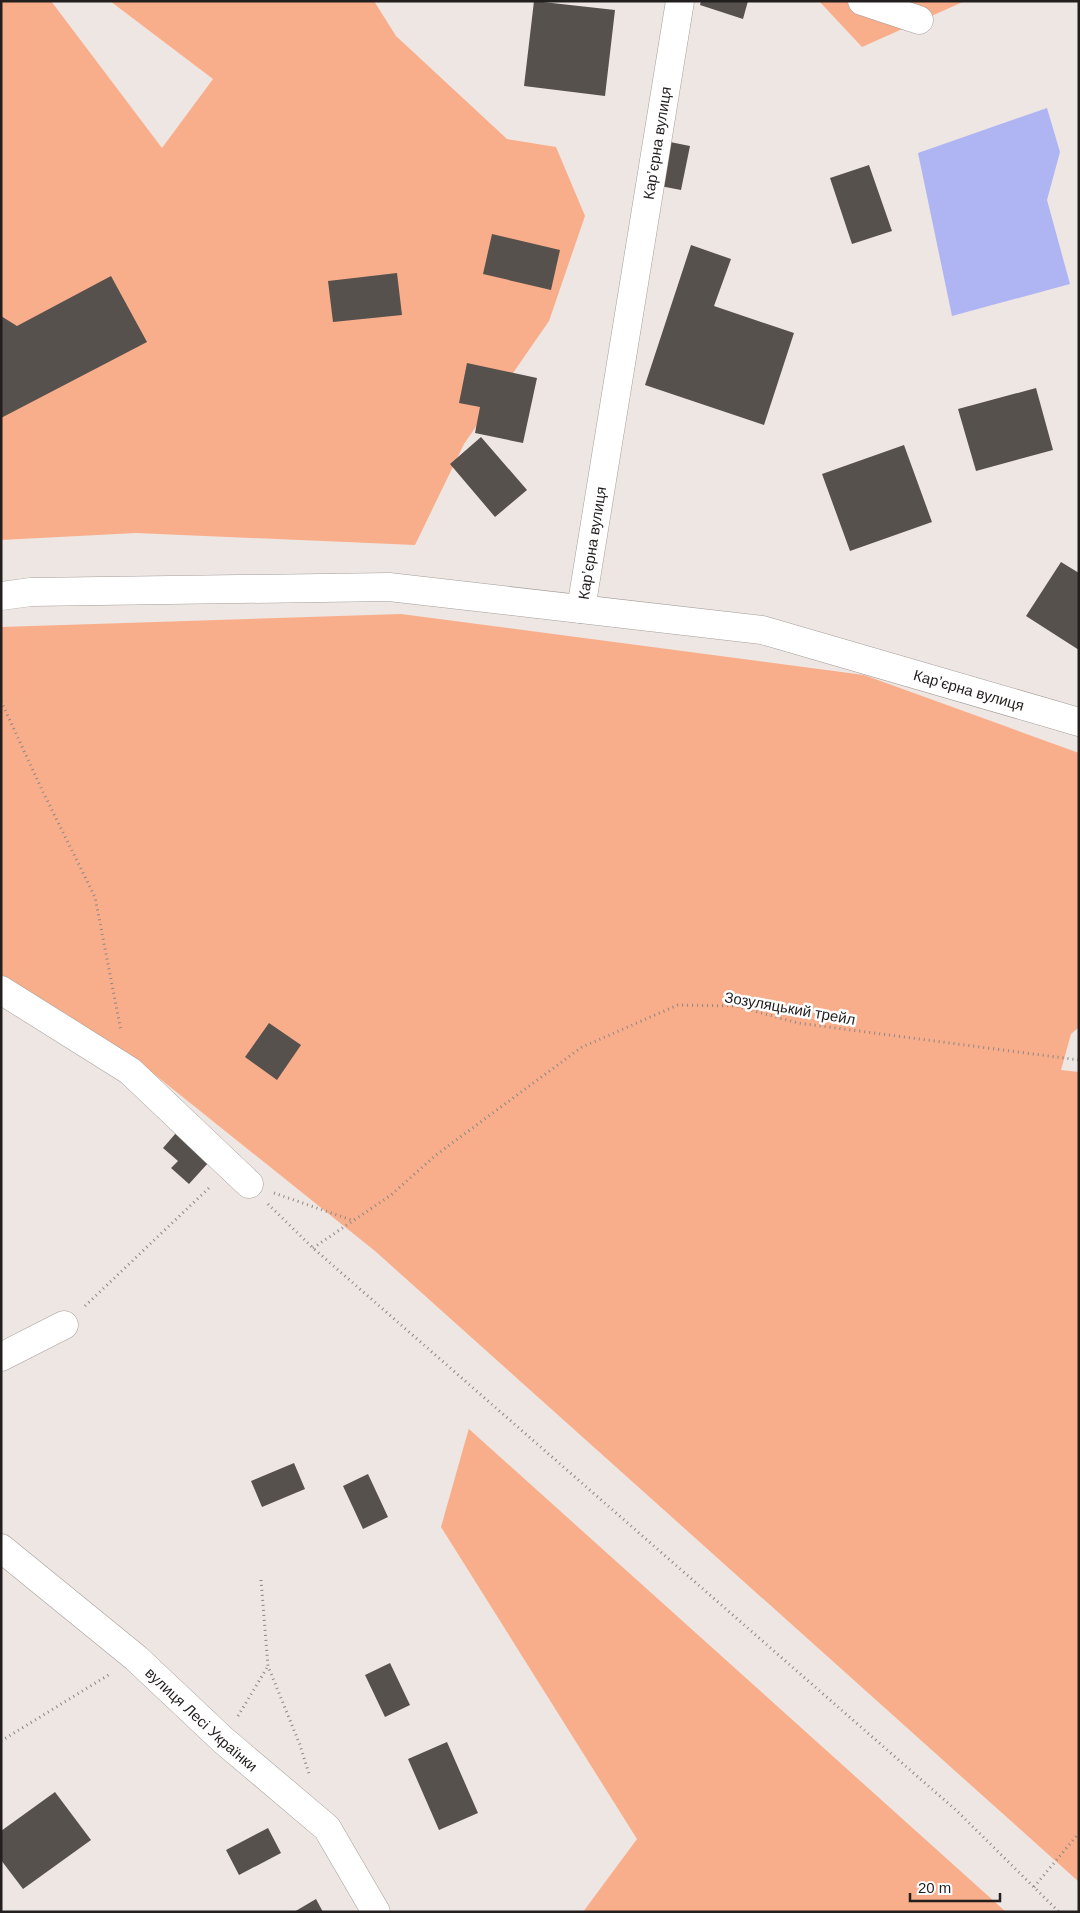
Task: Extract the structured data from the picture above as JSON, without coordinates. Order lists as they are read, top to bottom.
{
  "streets": {
    "street": ["Карʼєрна вулиця", "вулиця Лесі Українки"],
    "path": ["Зозуляцький трейл"]
  },
  "scale_bar": "20 m"
}
